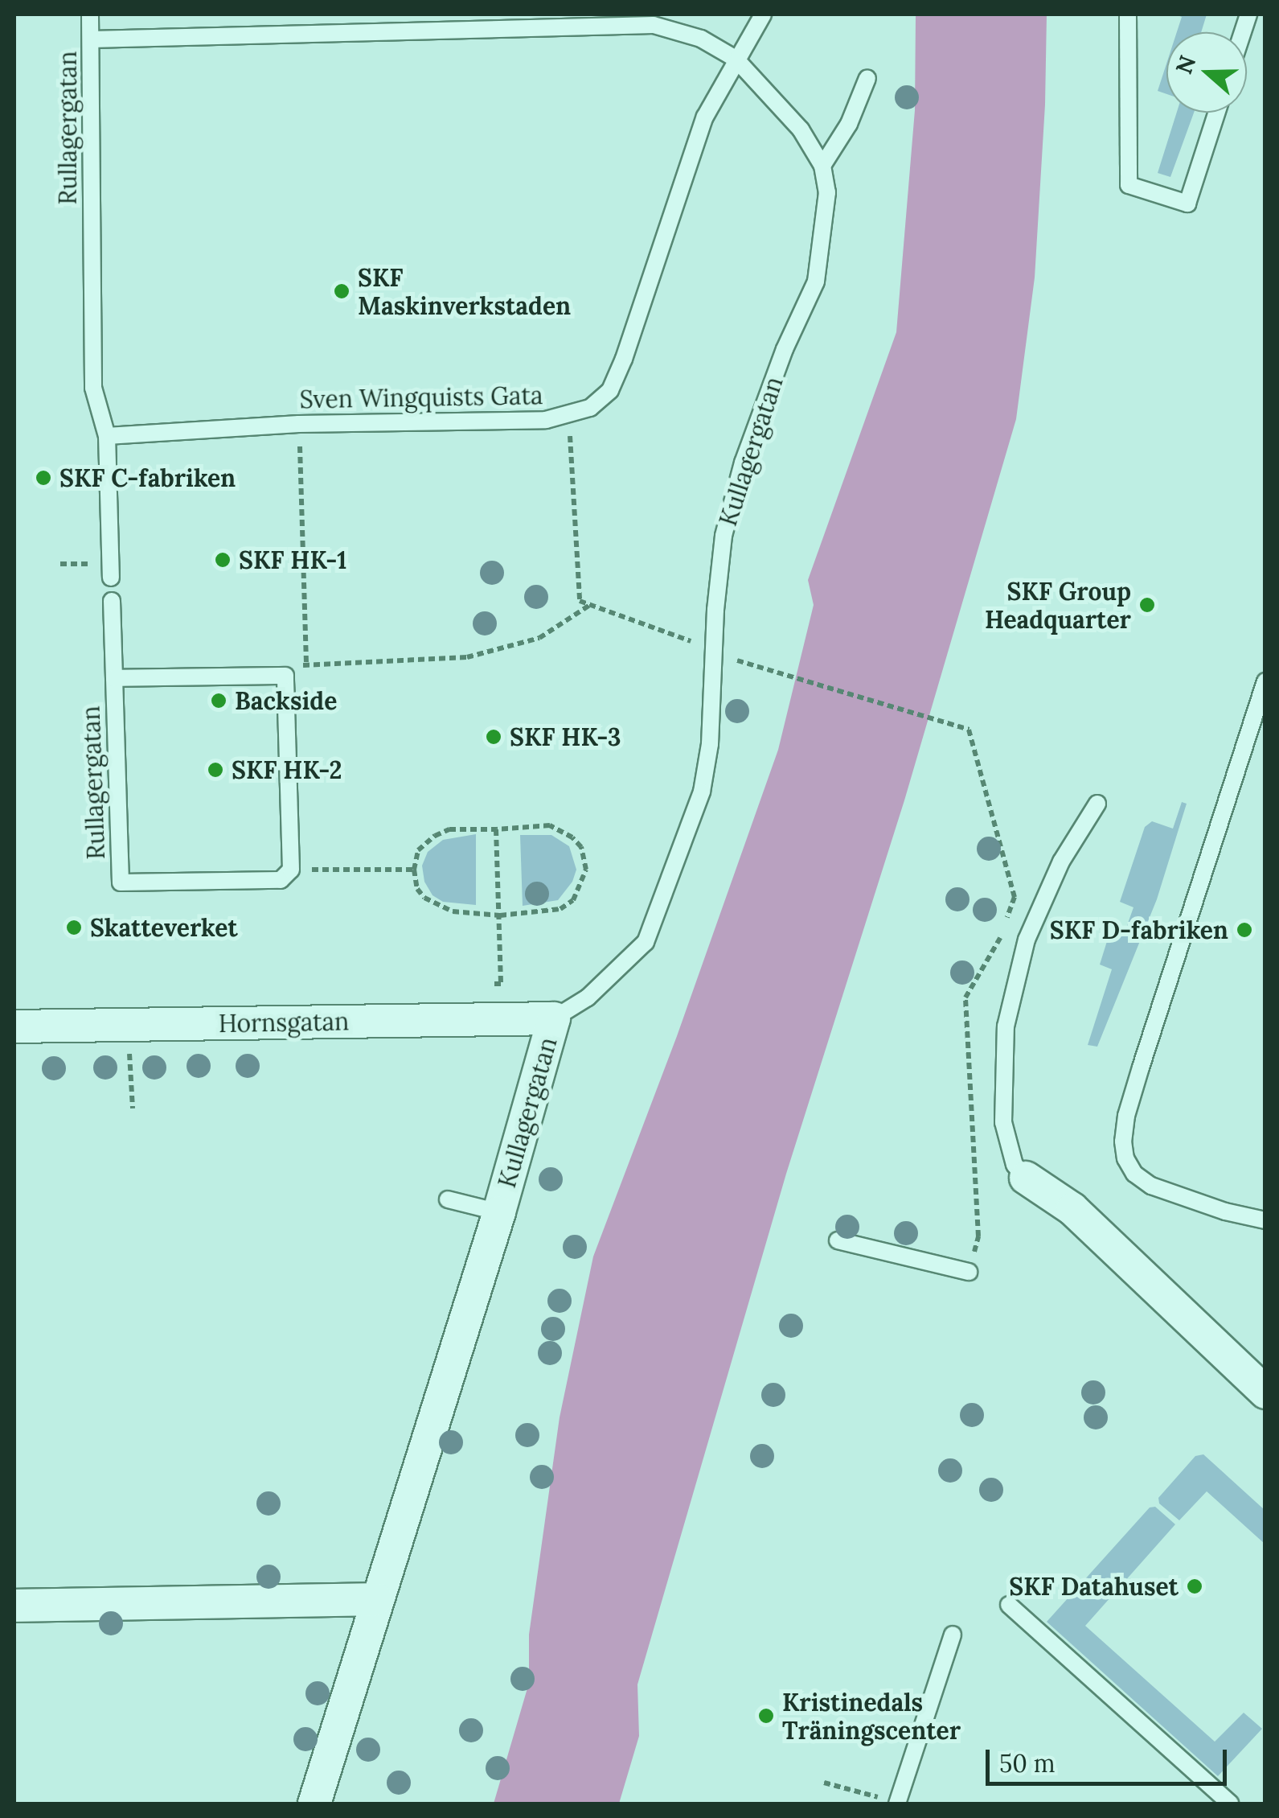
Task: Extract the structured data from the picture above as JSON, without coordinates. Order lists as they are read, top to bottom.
{
  "streets": {
    "street": ["Kullagergatan", "Hornsgatan"],
    "lane": ["Rullagergatan", "Sven Wingquists Gata"]
  },
  "crossings": [
    ["Rullagergatan", "Sven Wingquists Gata"],
    ["Rullagergatan", "Kullagergatan"],
    ["Sven Wingquists Gata", "Kullagergatan"],
    ["Kullagergatan", "Hornsgatan"]
  ],
  "places": [
    "SKF Maskinverkstaden",
    "SKF C-fabriken",
    "SKF HK-1",
    "SKF Group Headquarter",
    "Backside",
    "SKF HK-3",
    "SKF HK-2",
    "Skatteverket",
    "SKF D-fabriken",
    "SKF Datahuset",
    "Kristinedals Träningscenter"
  ],
  "scale_bar": "50 m",
  "north": "left"
}
